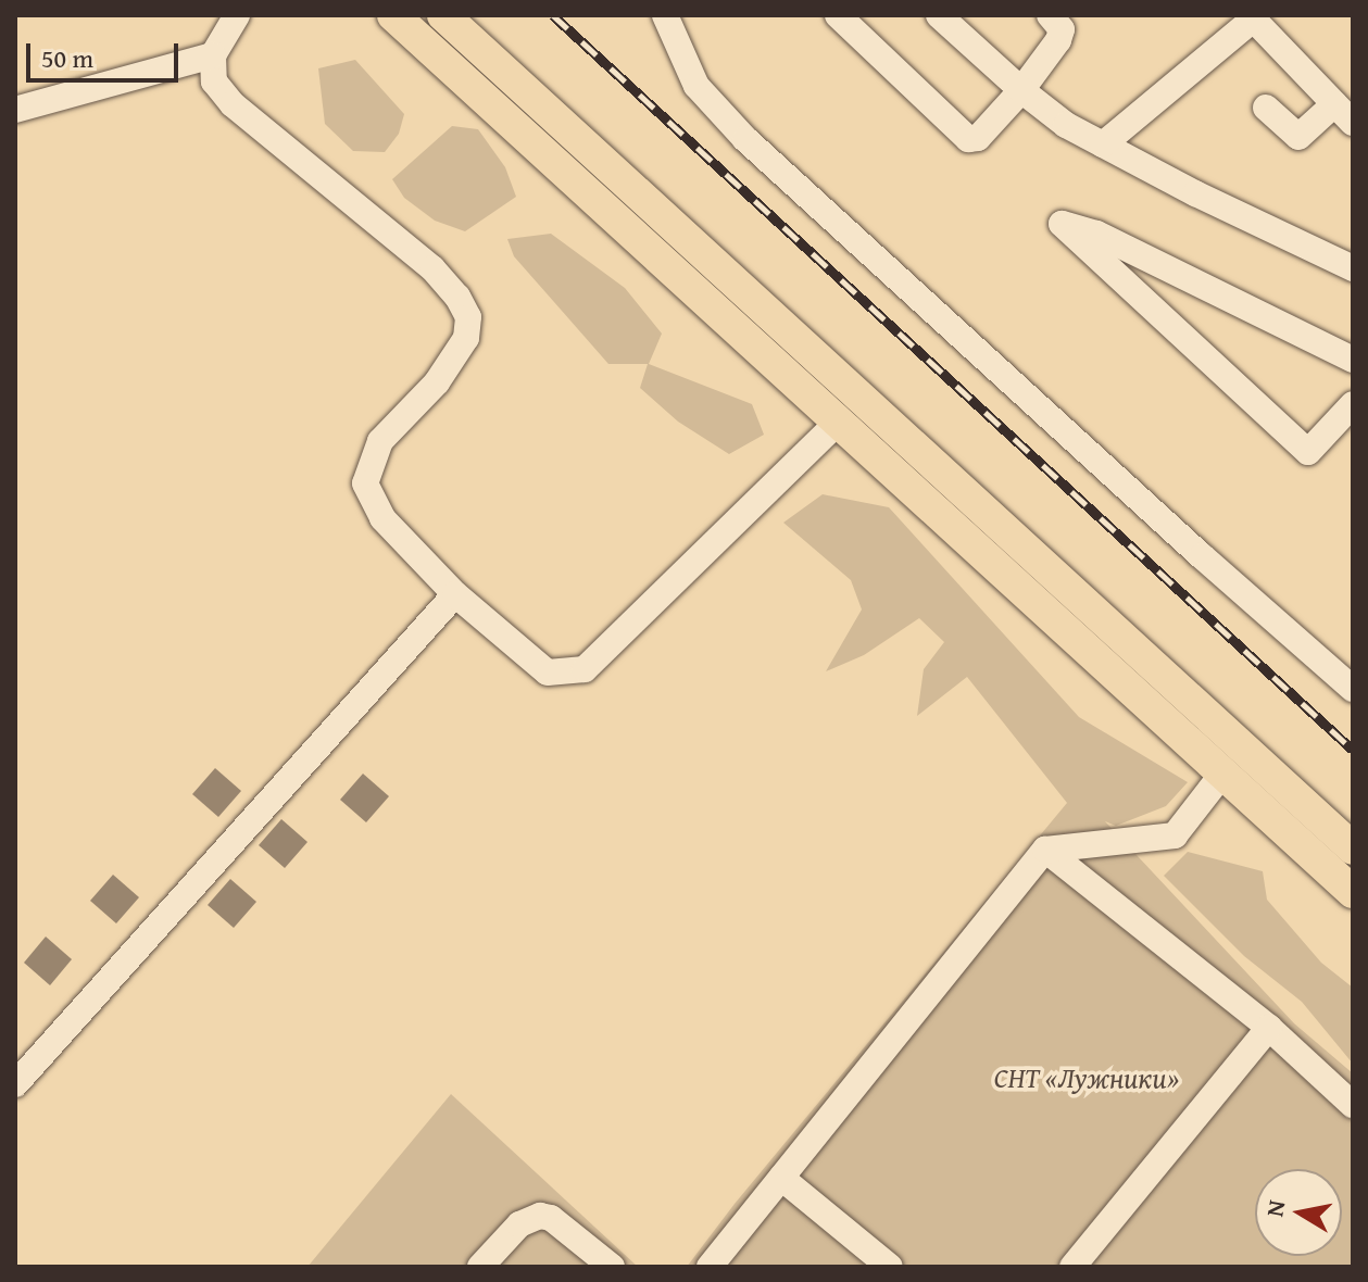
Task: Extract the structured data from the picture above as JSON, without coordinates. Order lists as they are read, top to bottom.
{
  "parks": ["СНТ «Лужники»"],
  "scale_bar": "50 m",
  "north": "left"
}
